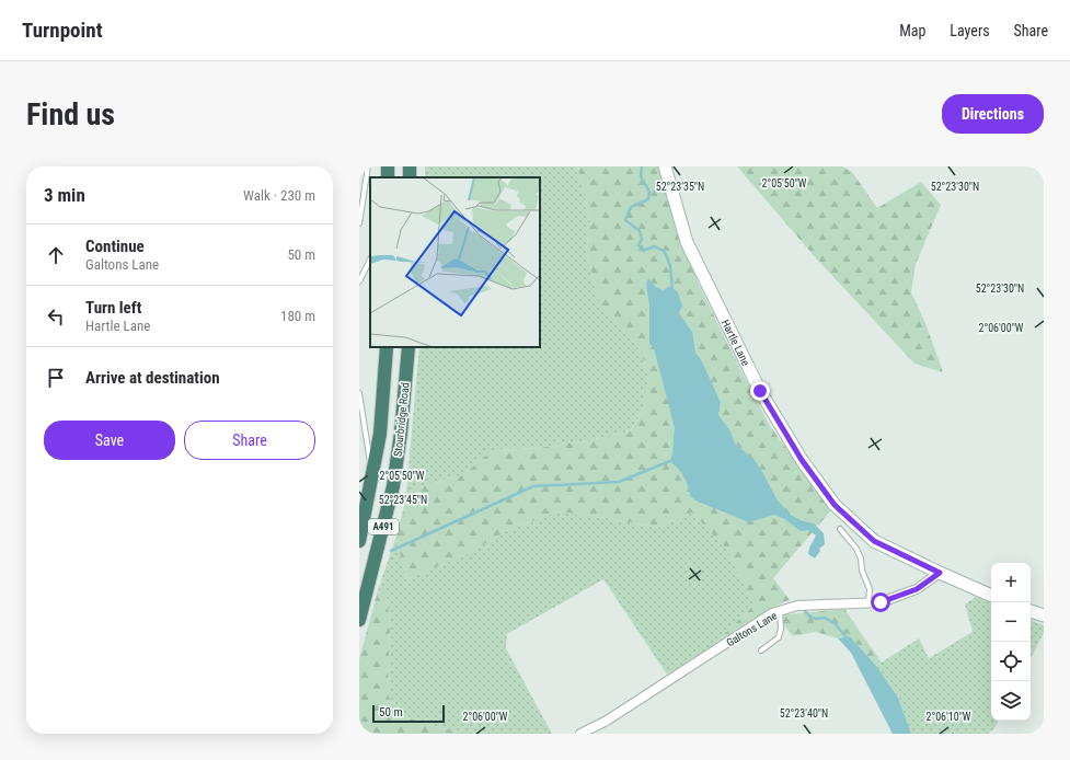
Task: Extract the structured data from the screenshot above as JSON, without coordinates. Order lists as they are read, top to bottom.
{
  "streets": {
    "highway": ["Stourbridge Road", "A491"],
    "main road": ["Hartle Lane"],
    "street": ["Galtons Lane"]
  },
  "crossings": [
    ["Hartle Lane", "Galtons Lane"]
  ],
  "scale_bar": "50 m",
  "page": {
    "header": "Turnpoint",
    "nav": ["Map", "Layers", "Share"],
    "buttons": [
      "Directions",
      ["Save", "Share"]
    ],
    "title": "Find us",
    "heading": ["3 min", "Walk · 230 m"],
    "list": [
      ["Continue", "Galtons Lane", "50 m"],
      ["Turn left", "Hartle Lane", "180 m"],
      "Arrive at destination"
    ],
    "map_buttons": ["+", "−"],
    "scale": "50 m"
  },
  "coordinates": [
    "2°05'50\"W",
    "52°23'35\"N",
    "52°23'30\"N",
    "2°06'00\"W",
    "52°23'45\"N",
    "52°23'40\"N",
    "2°06'10\"W"
  ]
}
